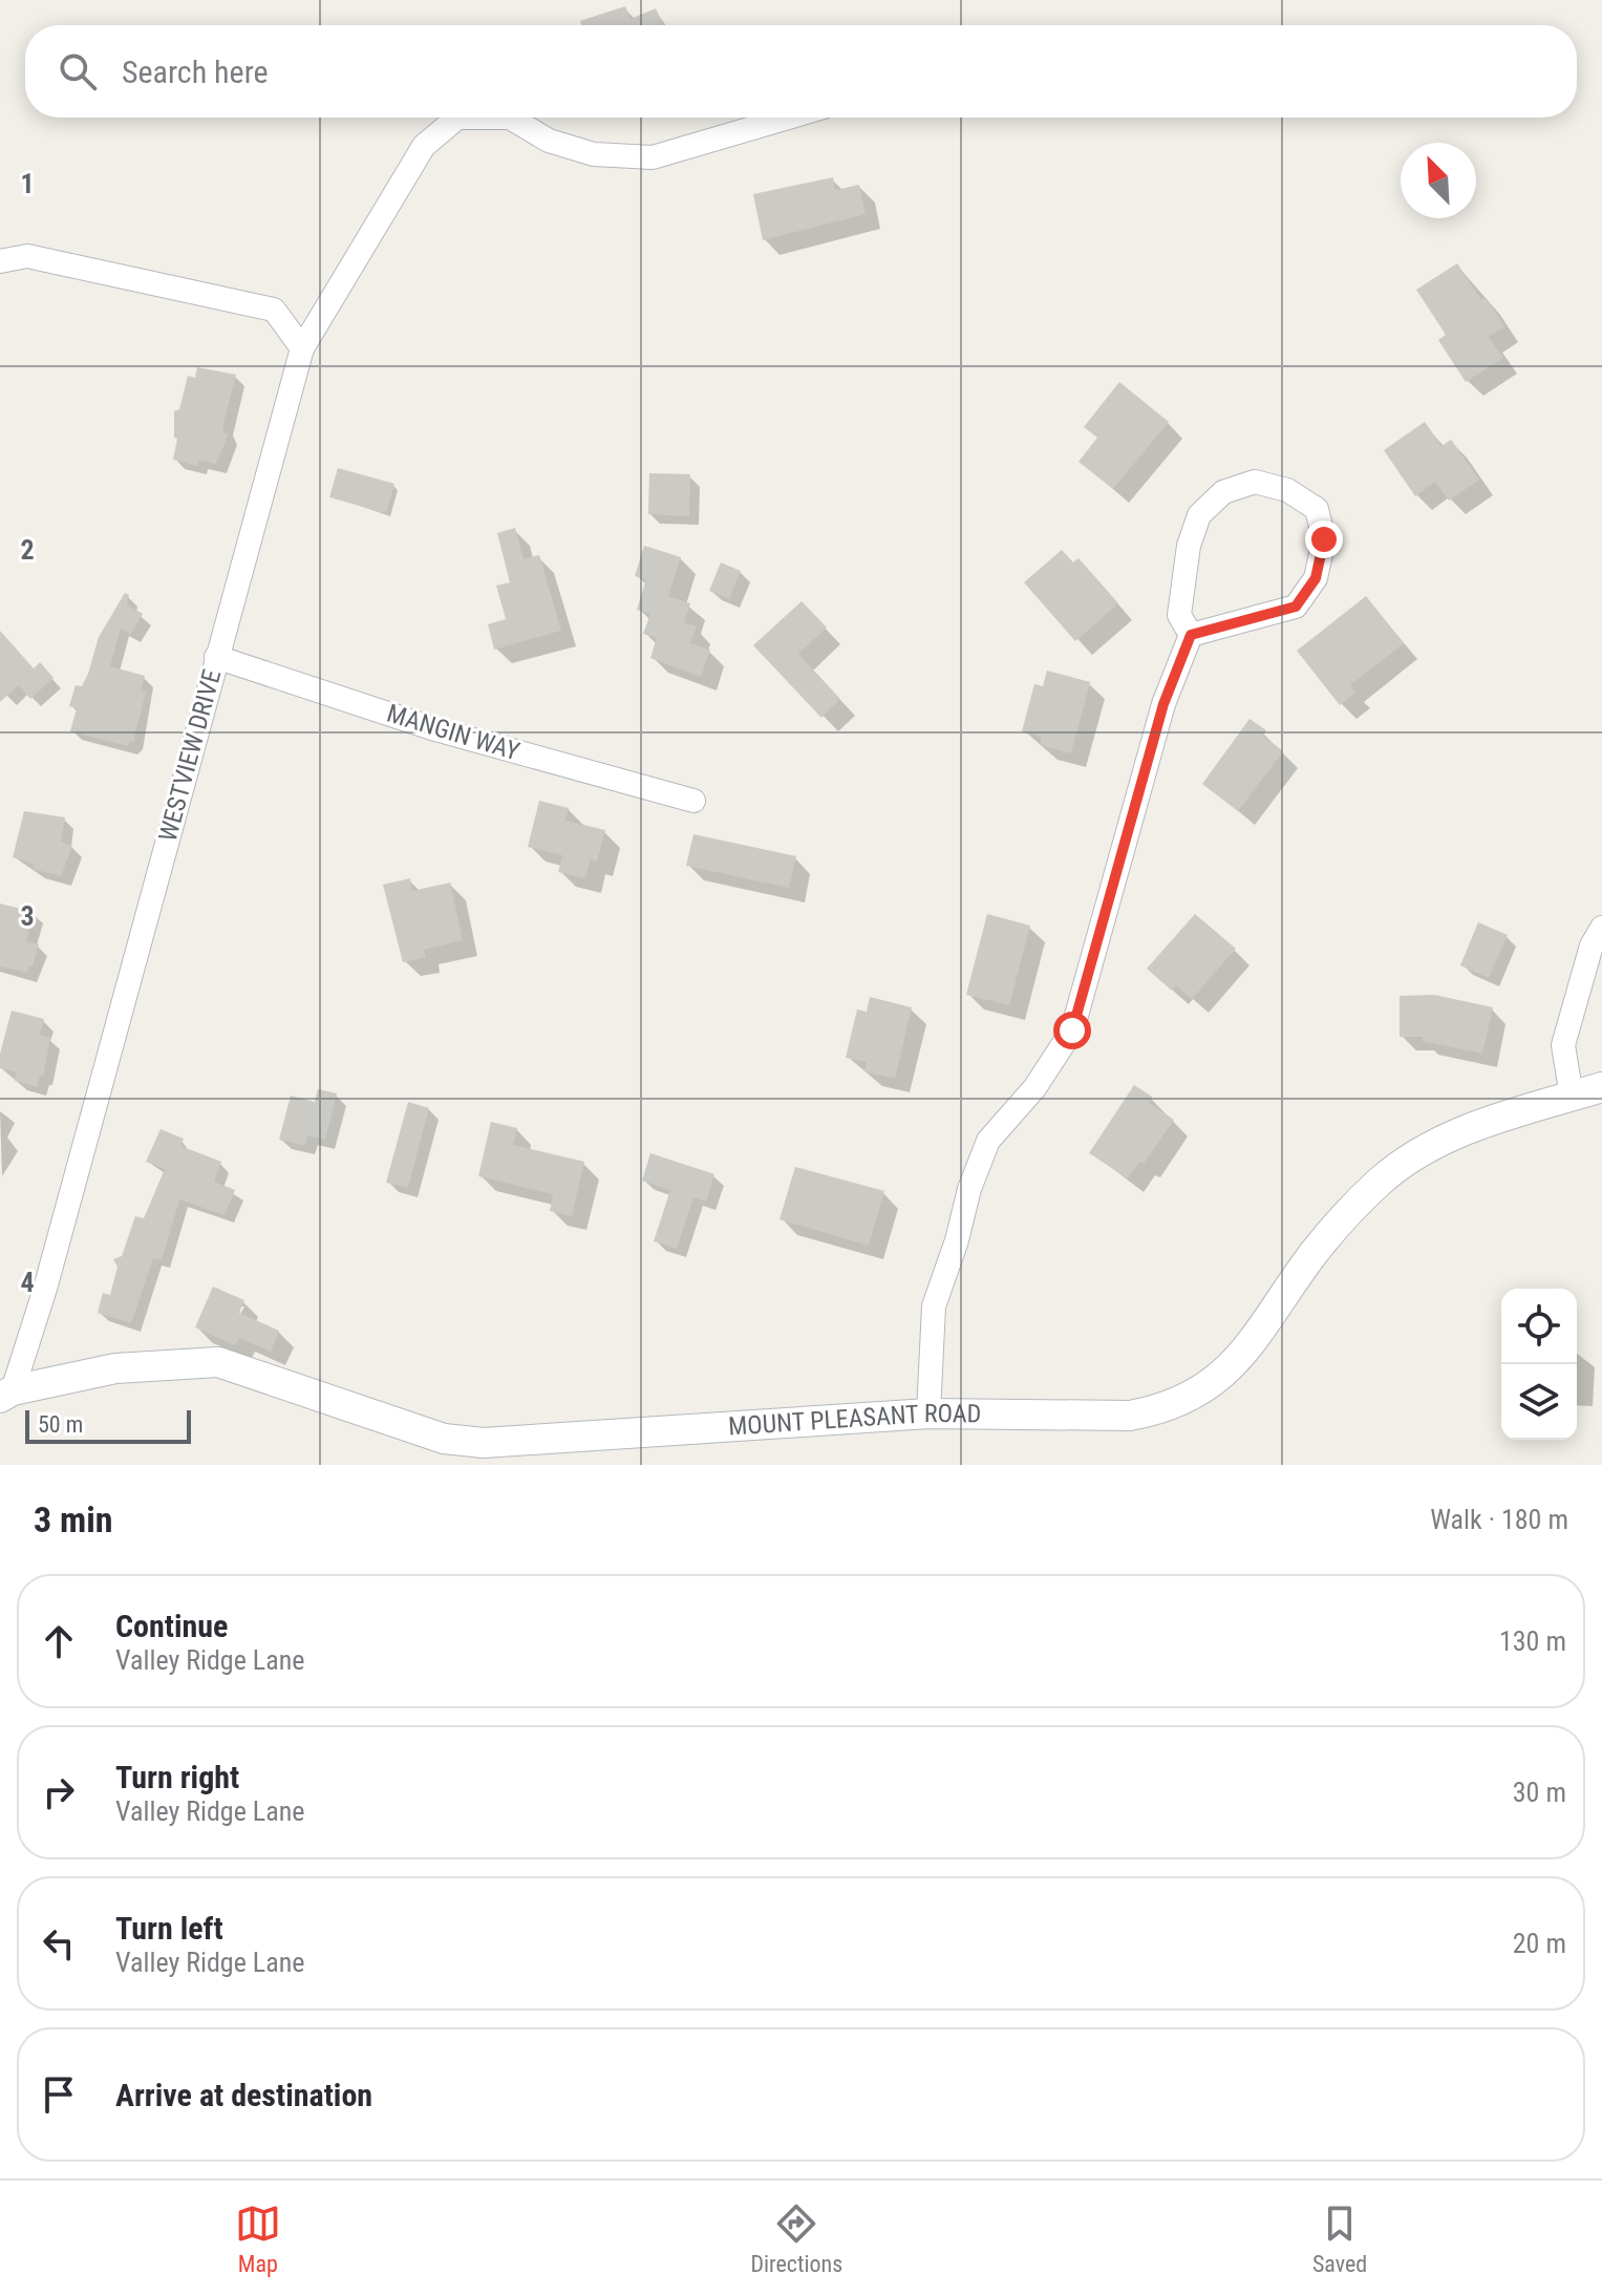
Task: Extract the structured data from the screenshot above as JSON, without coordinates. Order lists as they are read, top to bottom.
{
  "streets": {
    "street": ["MANGIN WAY", "WESTVIEW DRIVE", "MOUNT PLEASANT ROAD"]
  },
  "crossings": [
    ["MANGIN WAY", "WESTVIEW DRIVE"],
    ["WESTVIEW DRIVE", "MOUNT PLEASANT ROAD"]
  ],
  "scale_bar": "50 m",
  "north": "top left",
  "page": {
    "search": "Search here",
    "scale": "50 m",
    "heading": ["3 min", "Walk · 180 m"],
    "list": [
      ["Continue", "Valley Ridge Lane", "130 m"],
      ["Turn right", "Valley Ridge Lane", "30 m"],
      ["Turn left", "Valley Ridge Lane", "20 m"],
      "Arrive at destination"
    ],
    "nav": ["Map", "Directions", "Saved"]
  },
  "grid": {
    "rows": [
      "1",
      "2",
      "3",
      "4"
    ]
  }
}
